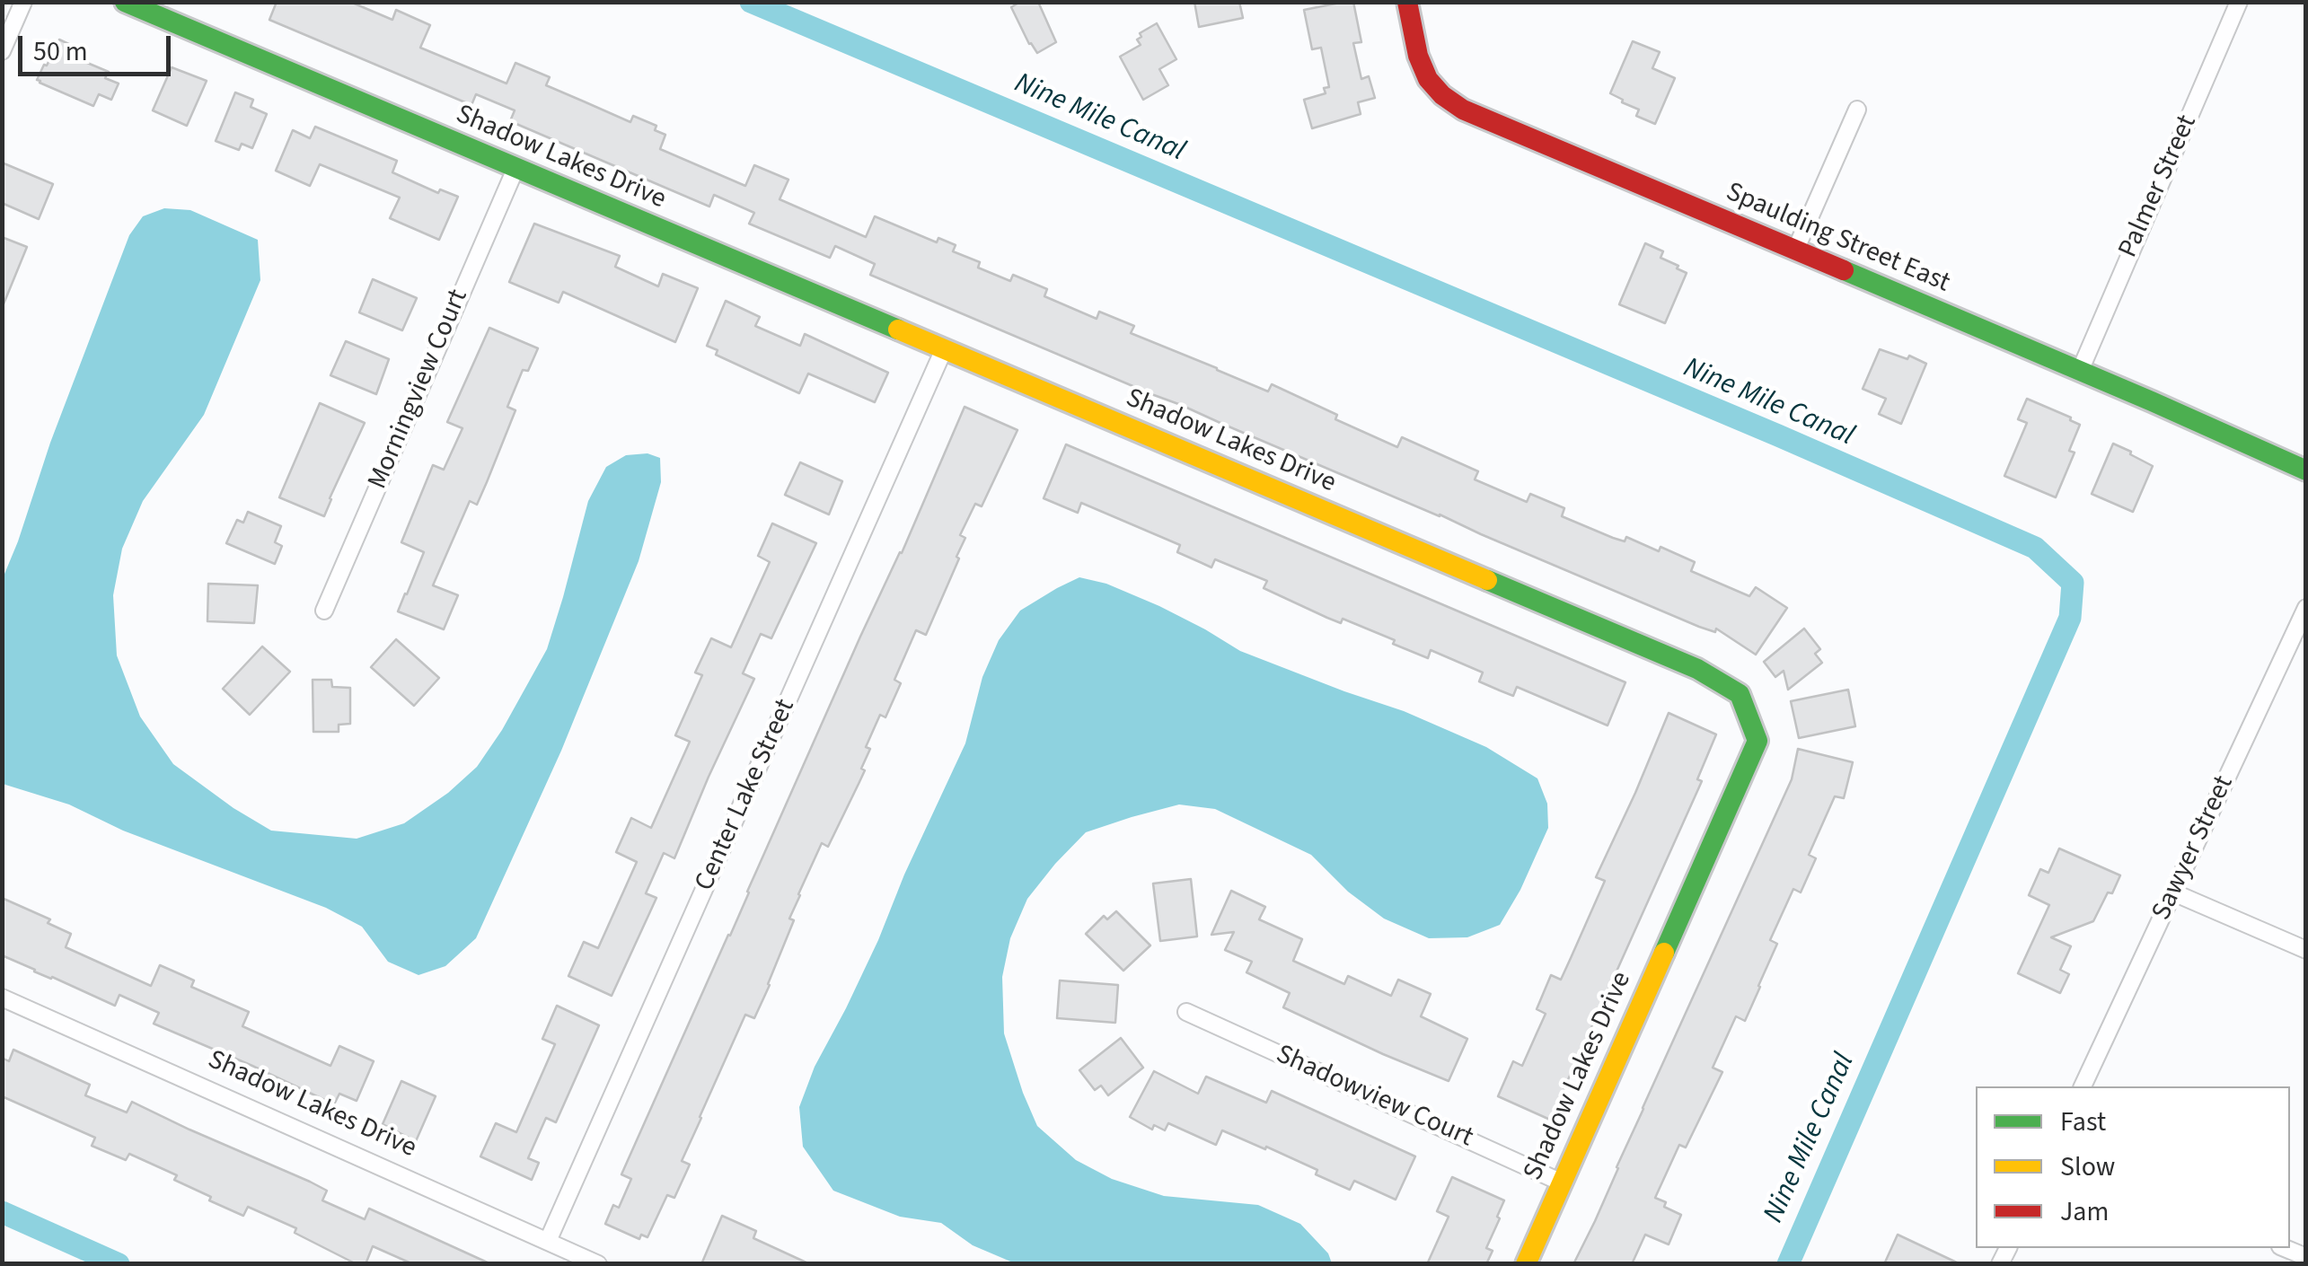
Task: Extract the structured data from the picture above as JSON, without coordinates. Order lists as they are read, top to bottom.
{
  "streets": {
    "street": [
      "Shadow Lakes Drive",
      "Palmer Street",
      "Spaulding Street East",
      "Morningview Court",
      "Center Lake Street",
      "Sawyer Street",
      "Shadowview Court"
    ]
  },
  "crossings": [
    ["Shadow Lakes Drive", "Morningview Court"],
    ["Shadow Lakes Drive", "Center Lake Street"],
    ["Shadow Lakes Drive", "Shadowview Court"],
    ["Palmer Street", "Spaulding Street East"]
  ],
  "water": ["Nine Mile Canal"],
  "legend": ["Fast", "Slow", "Jam"],
  "scale_bar": "50 m"
}
